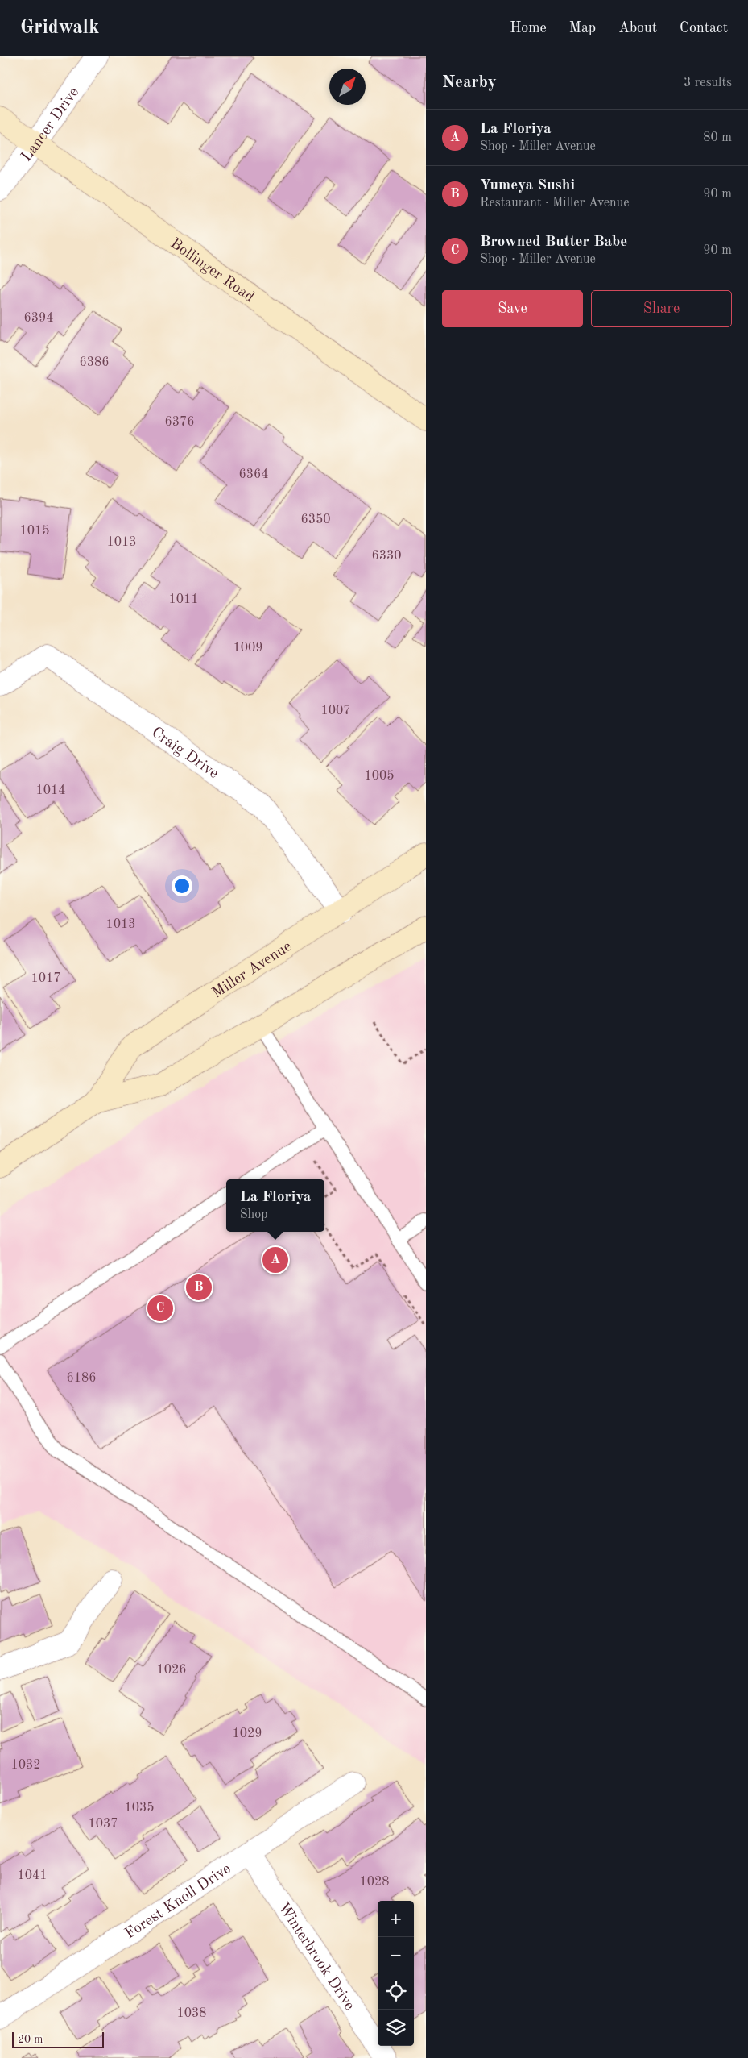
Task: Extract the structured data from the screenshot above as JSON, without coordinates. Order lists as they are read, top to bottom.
{
  "streets": {
    "main road": ["Bollinger Road", "Miller Avenue"],
    "street": [
      "Lancer Drive",
      "Craig Drive",
      "Forest Knoll Drive",
      "Winterbrook Drive"
    ]
  },
  "crossings": [
    ["Lancer Drive", "Bollinger Road"],
    ["Craig Drive", "Miller Avenue"],
    ["Forest Knoll Drive", "Winterbrook Drive"]
  ],
  "house_numbers": [
    "6394",
    "6386",
    "6376",
    "6364",
    "6350",
    "1015",
    "1013",
    "6330",
    "1011",
    "1009",
    "1007",
    "1005",
    "1014",
    "1013",
    "1017",
    "6186",
    "1026",
    "1029",
    "1032",
    "1035",
    "1037",
    "1041",
    "1028",
    "1038"
  ],
  "scale_bar": "20 m",
  "north": "top right",
  "page": {
    "header": "Gridwalk",
    "nav": [
      "Home",
      "Map",
      "About",
      "Contact"
    ],
    "heading": ["Nearby", "3 results"],
    "list": [
      {
        "mark": "A",
        "name": "La Floriya",
        "note": "Shop · Miller Avenue",
        "value": "80 m"
      },
      {
        "mark": "B",
        "name": "Yumeya Sushi",
        "note": "Restaurant · Miller Avenue",
        "value": "90 m"
      },
      {
        "mark": "C",
        "name": "Browned Butter Babe",
        "note": "Shop · Miller Avenue",
        "value": "90 m"
      }
    ],
    "buttons": ["Save", "Share"],
    "popup": ["La Floriya", "Shop"],
    "pins": ["A", "B", "C"],
    "map_buttons": ["+", "−"],
    "scale": "20 m"
  }
}
